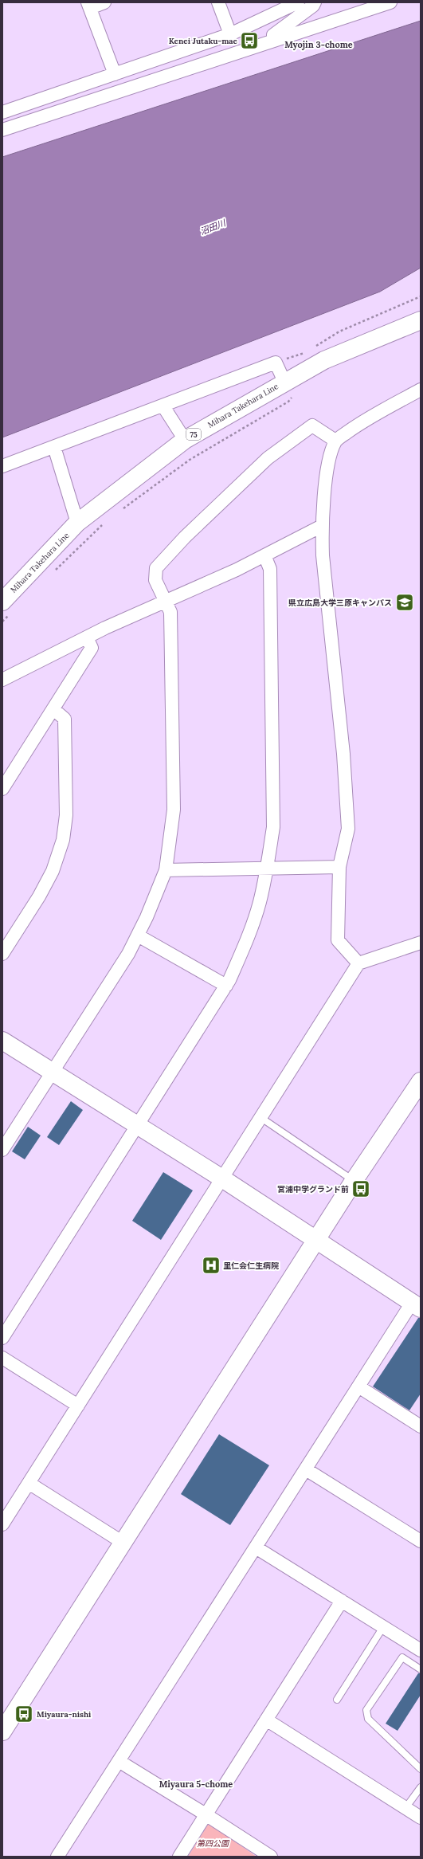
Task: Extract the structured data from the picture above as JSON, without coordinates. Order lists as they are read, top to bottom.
{
  "streets": {
    "street": ["Mihara Takehara Line", "75"]
  },
  "districts": ["Myojin 3-chome", "Miyaura 5-chome"],
  "water": ["沼田川"],
  "parks": ["第四公園"],
  "places": {
    "bus stop": ["Kenei Jutaku-mae", "宮浦中学グランド前", "Miyaura-nishi"],
    "school or university": ["県立広島大学三原キャンパス"],
    "hospital": ["里仁会仁生病院"]
  }
}
